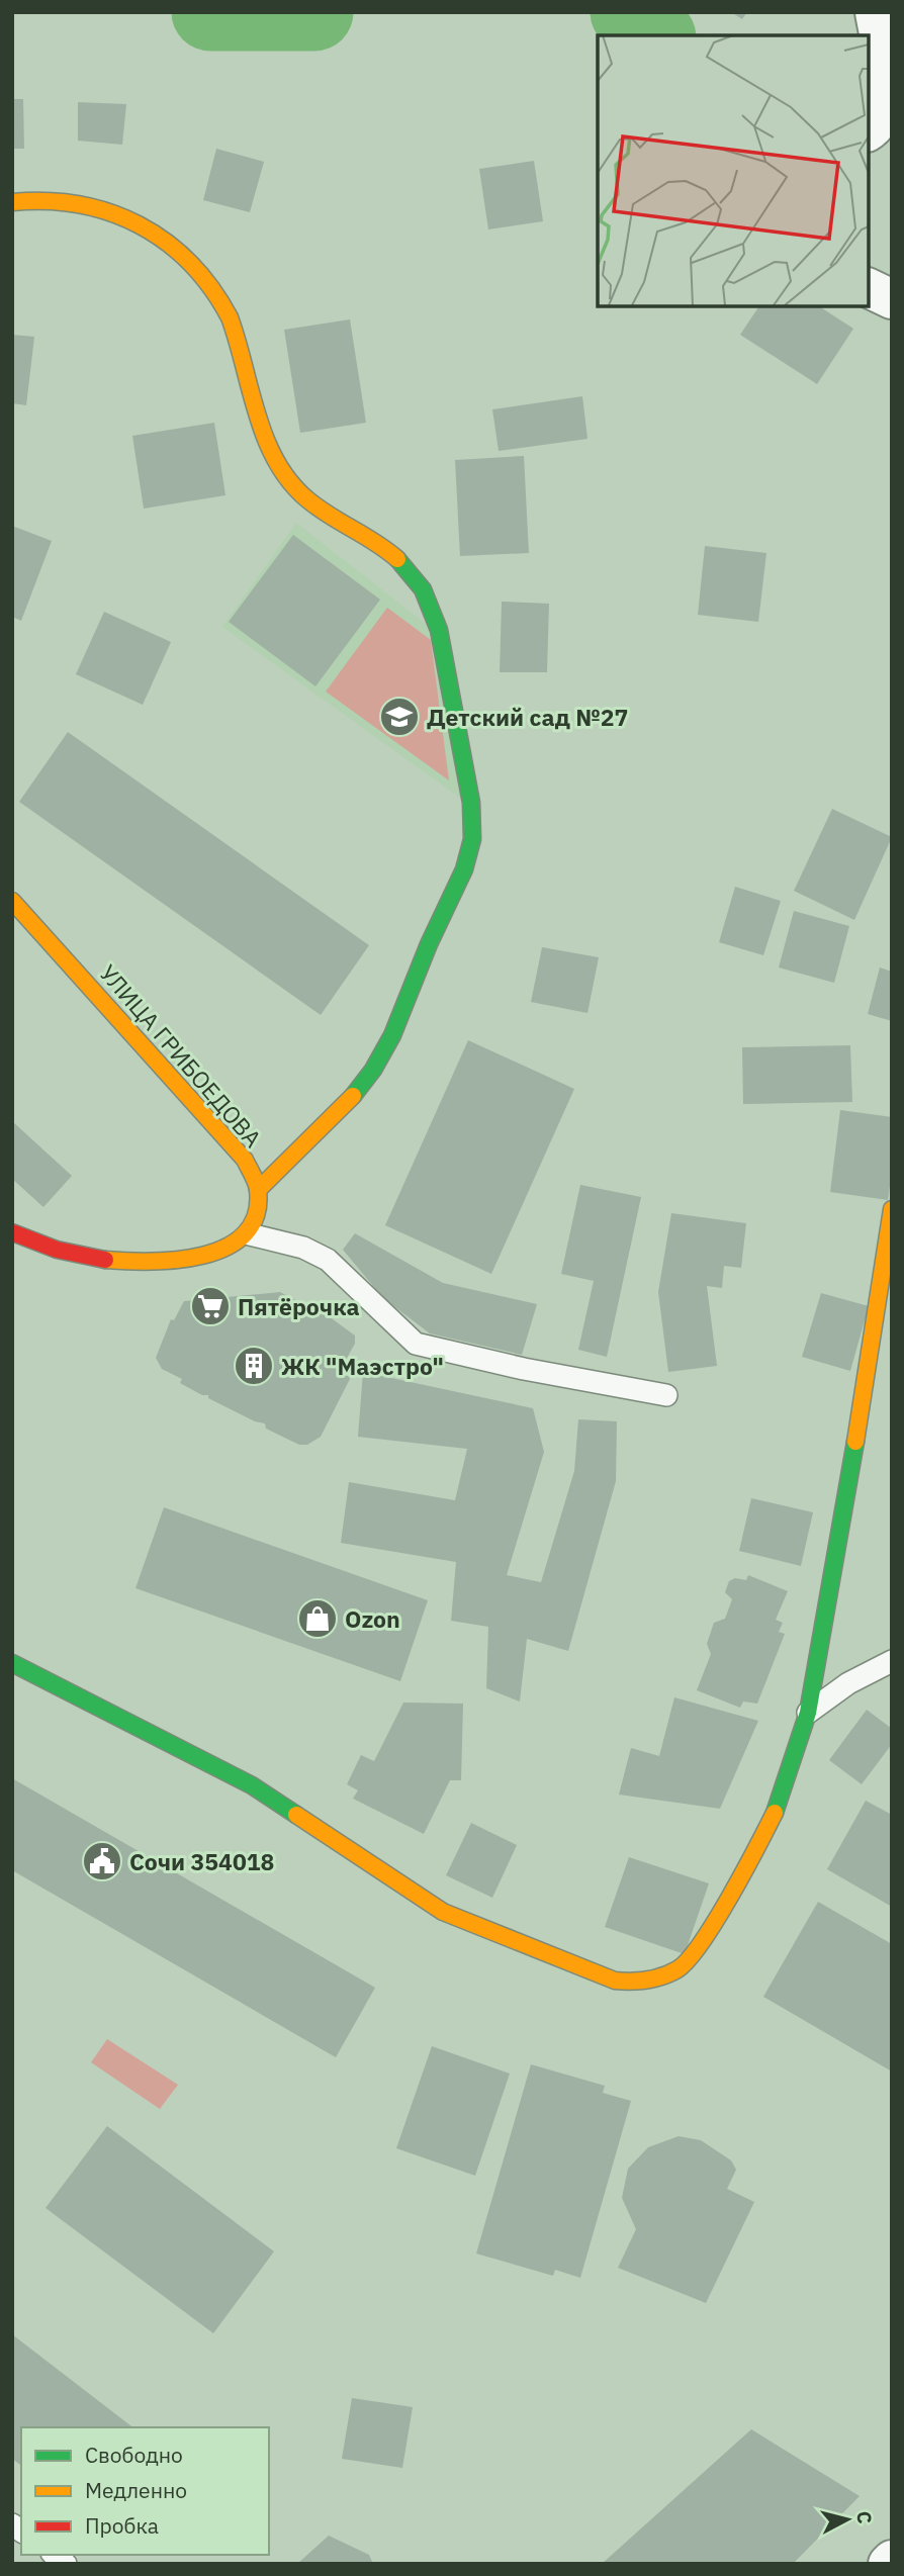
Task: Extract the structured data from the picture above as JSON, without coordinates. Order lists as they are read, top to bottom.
{
  "streets": {
    "street": ["УЛИЦА ГРИБОЕДОВА"]
  },
  "places": {
    "school or university": ["Детский сад №27"],
    "supermarket": ["Пятёрочка"],
    "building": ["ЖК \"Маэстро\""],
    "shop": ["Ozon"],
    "public building": ["Сочи 354018"]
  },
  "legend": ["Свободно", "Медленно", "Пробка"],
  "north": "right"
}
